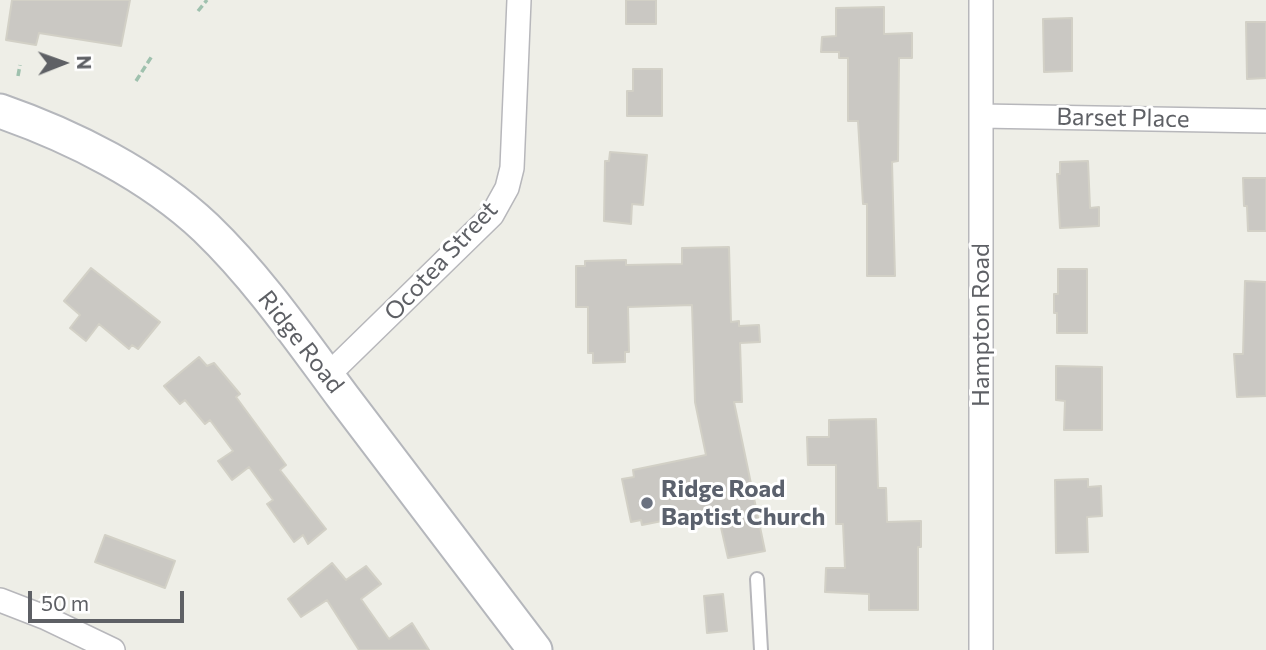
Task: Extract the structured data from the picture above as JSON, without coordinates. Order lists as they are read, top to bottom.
{
  "streets": {
    "street": [
      "Barset Place",
      "Ocotea Street",
      "Hampton Road",
      "Ridge Road"
    ]
  },
  "crossings": [
    ["Barset Place", "Hampton Road"],
    ["Ocotea Street", "Ridge Road"]
  ],
  "places": ["Ridge Road Baptist Church"],
  "scale_bar": "50 m",
  "north": "right"
}
